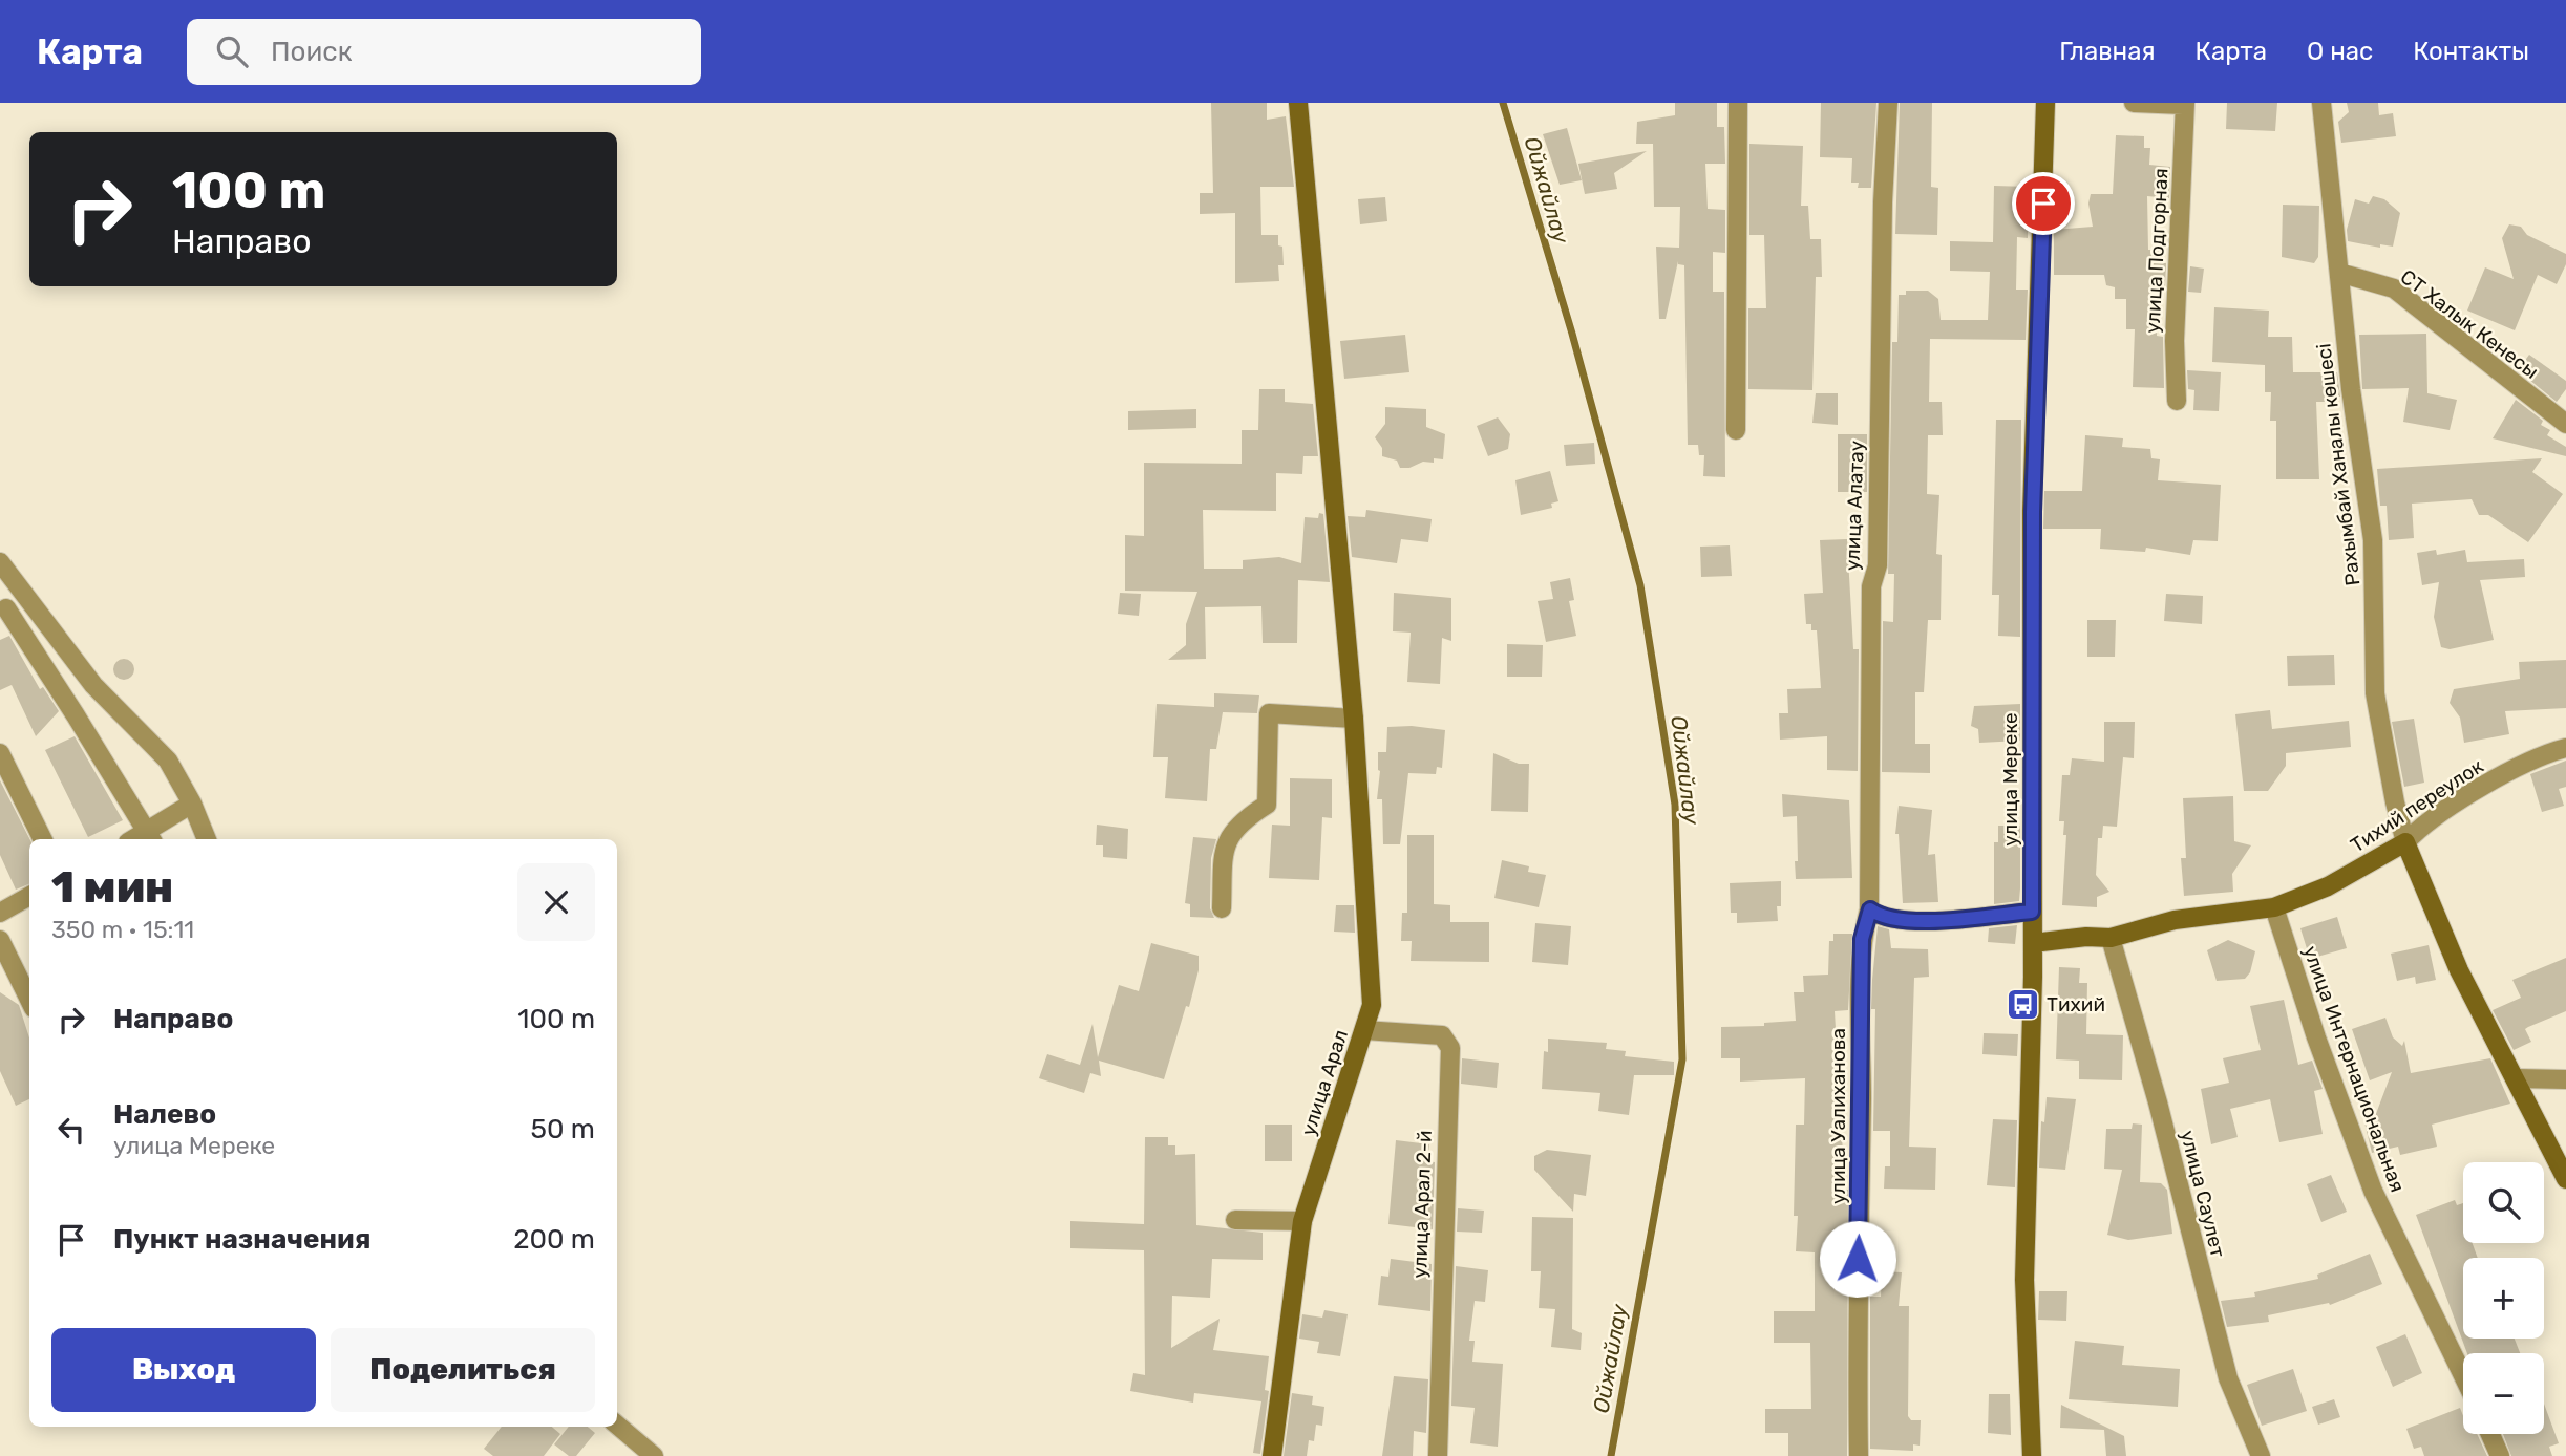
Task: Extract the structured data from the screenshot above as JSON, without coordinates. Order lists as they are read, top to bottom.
{
  "streets": {
    "street": [
      "улица Подгорная",
      "СТ Халык Кенесы",
      "Рахымбай Ханалы көшесі",
      "улица Алатау",
      "улица Мереке",
      "Тихий переулок",
      "улица Интернациональная",
      "улица Арал",
      "улица Уалиханова",
      "улица Саулет",
      "улица Арал 2-й"
    ]
  },
  "crossings": [
    ["СТ Халык Кенесы", "Рахымбай Ханалы көшесі"],
    ["Рахымбай Ханалы көшесі", "Тихий переулок"],
    ["улица Алатау", "улица Уалиханова"],
    ["улица Мереке", "Тихий переулок"],
    ["Тихий переулок", "улица Интернациональная"],
    ["Тихий переулок", "улица Саулет"],
    ["улица Арал", "улица Арал 2-й"]
  ],
  "water": ["Ойжайлау"],
  "places": {
    "bus stop": ["Тихий"]
  },
  "page": {
    "header": "Карта",
    "search": "Поиск",
    "nav": [
      "Главная",
      "Карта",
      "О нас",
      "Контакты"
    ],
    "turn": ["100 m", "Направо"],
    "heading": ["1 мин", "350 m · 15:11"],
    "list": [
      {
        "name": "Направо",
        "value": "100 m"
      },
      {
        "name": "Налево",
        "note": "улица Мереке",
        "value": "50 m"
      },
      {
        "name": "Пункт назначения",
        "value": "200 m"
      }
    ],
    "map_buttons": ["+", "−"],
    "buttons": ["Выход", "Поделиться"]
  }
}
